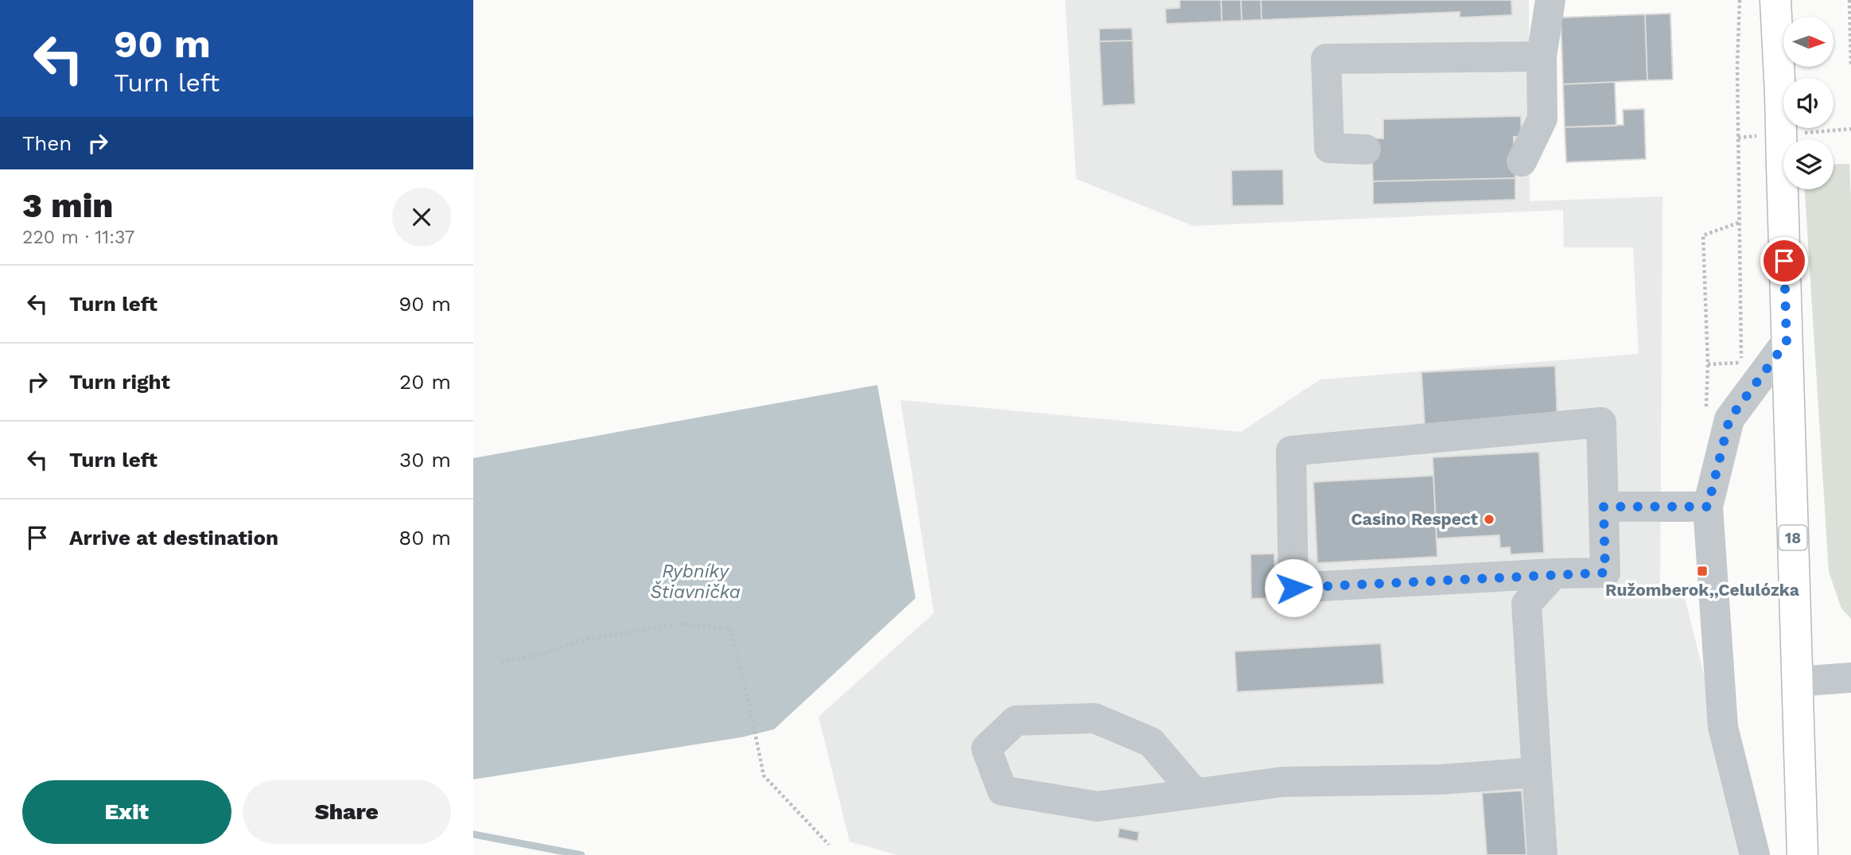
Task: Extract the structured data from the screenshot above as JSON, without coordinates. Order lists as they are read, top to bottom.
{
  "streets": {
    "main road": ["18"]
  },
  "water": ["Rybníky Štiavnička"],
  "places": {
    "other": ["Casino Respect"],
    "transit": ["Ružomberok,,Celulózka"]
  },
  "north": "right",
  "page": {
    "turn": ["90 m", "Turn left"],
    "then": "Then",
    "heading": ["3 min", "220 m · 11:37"],
    "list": [
      {
        "name": "Turn left",
        "value": "90 m"
      },
      {
        "name": "Turn right",
        "value": "20 m"
      },
      {
        "name": "Turn left",
        "value": "30 m"
      },
      {
        "name": "Arrive at destination",
        "value": "80 m"
      }
    ],
    "buttons": ["Exit", "Share"]
  }
}
